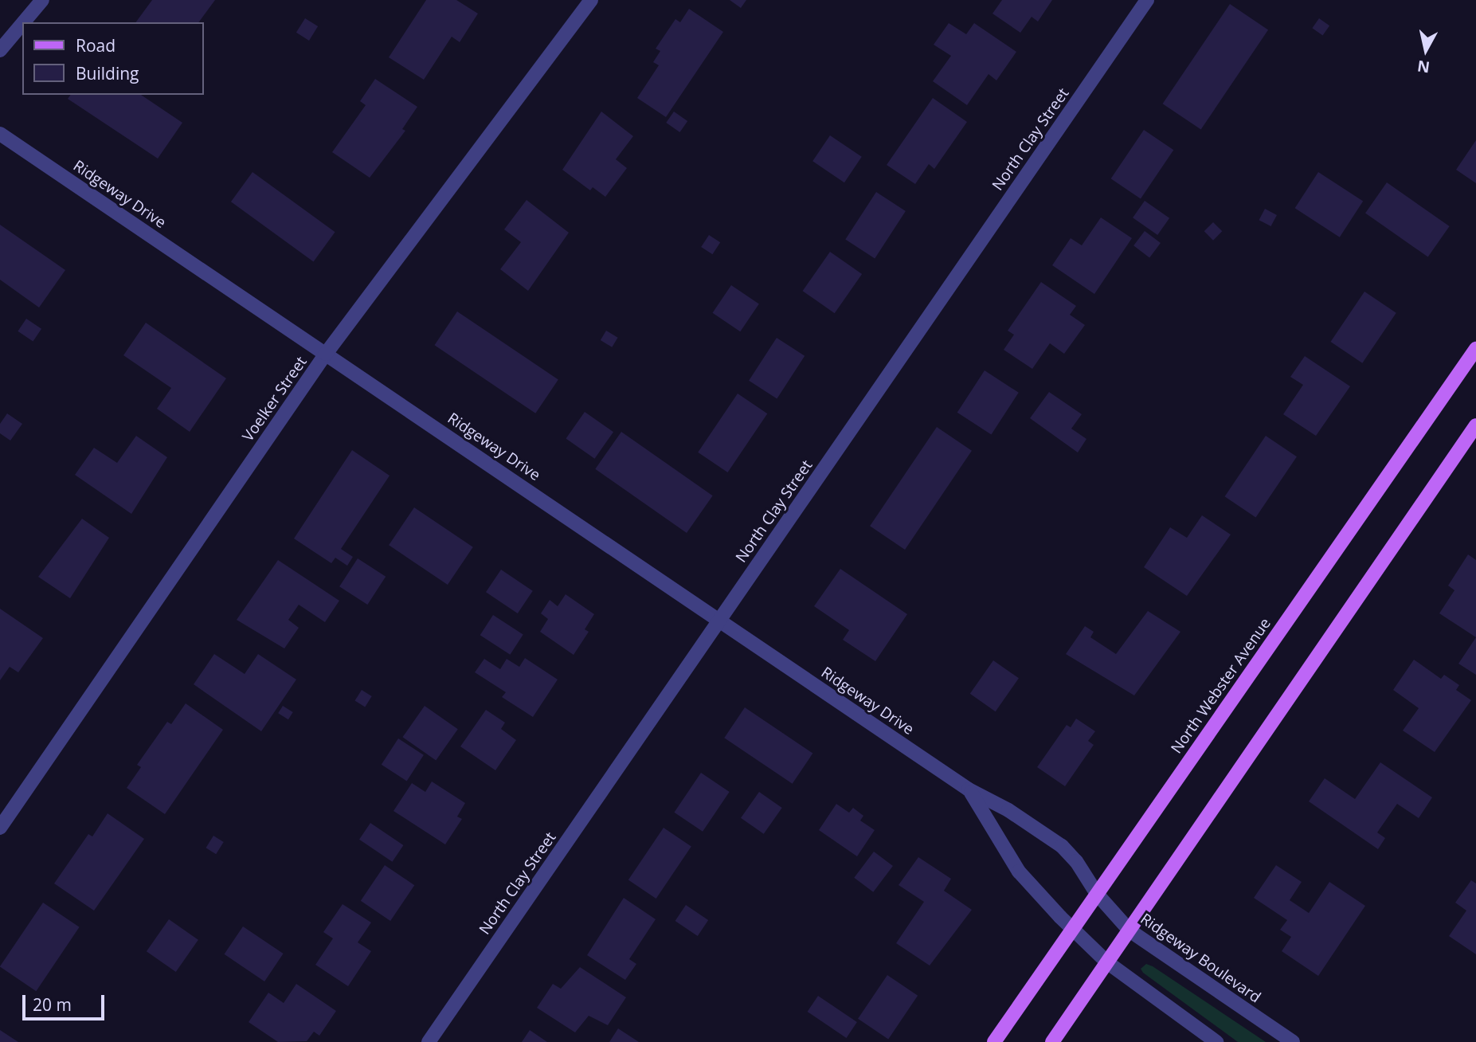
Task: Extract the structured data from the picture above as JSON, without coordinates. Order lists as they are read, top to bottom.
{
  "streets": {
    "main road": ["North Webster Avenue"],
    "street": [
      "North Clay Street",
      "Ridgeway Drive",
      "Voelker Street",
      "Ridgeway Boulevard"
    ]
  },
  "crossings": [
    ["North Clay Street", "Ridgeway Drive"],
    ["Ridgeway Drive", "Voelker Street"],
    ["Ridgeway Drive", "North Webster Avenue"],
    ["Ridgeway Drive", "Ridgeway Boulevard"],
    ["North Webster Avenue", "Ridgeway Boulevard"]
  ],
  "legend": ["Road", "Building"],
  "scale_bar": "20 m",
  "north": "bottom"
}
